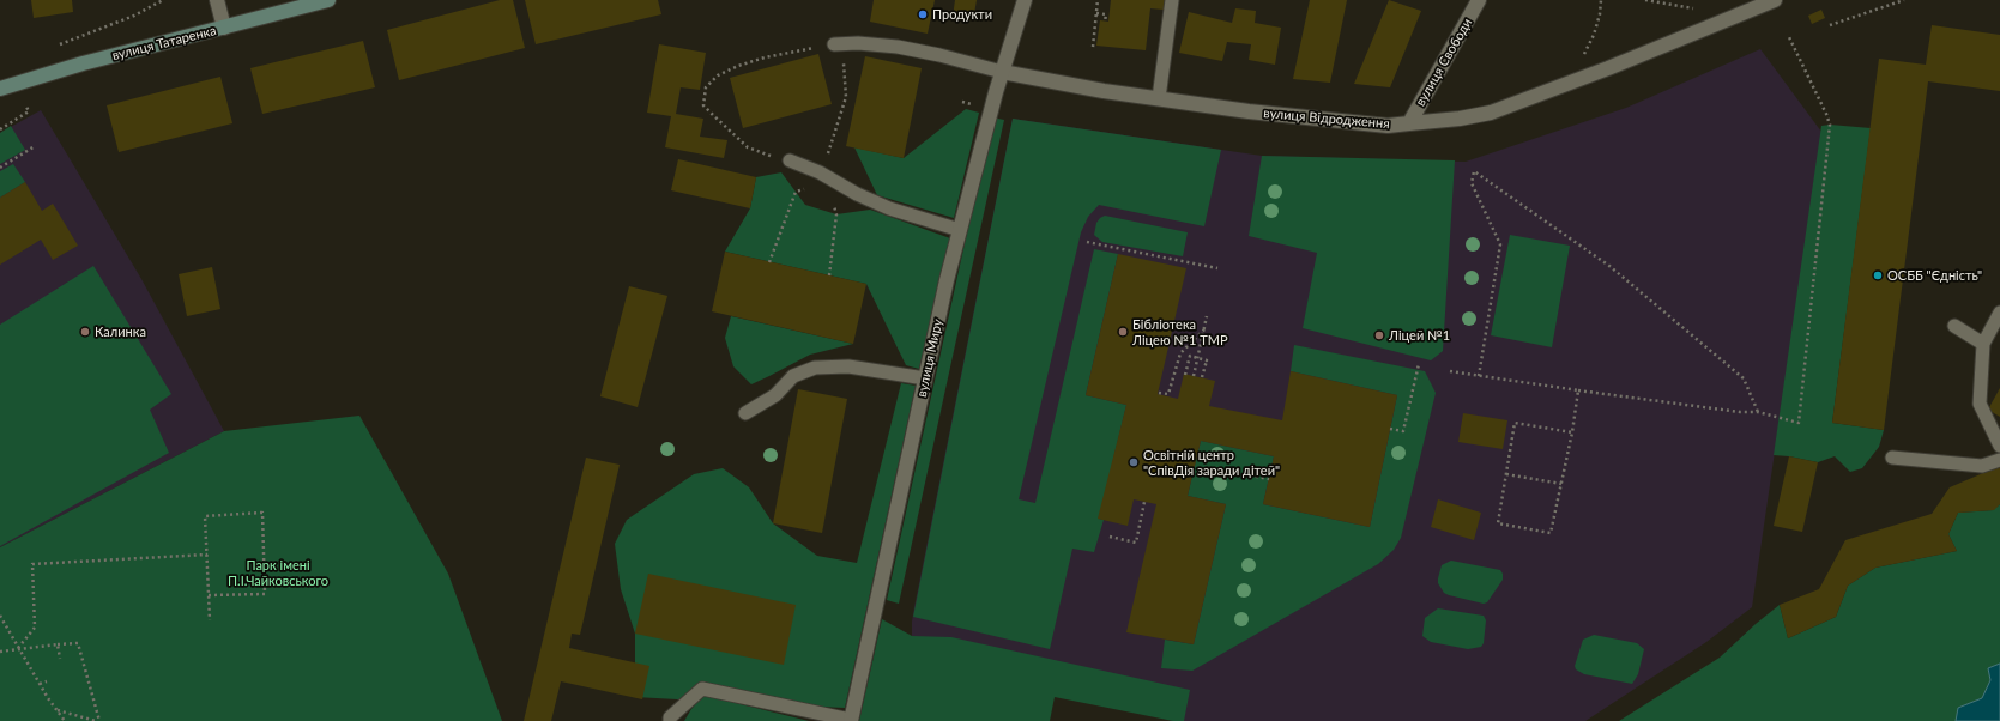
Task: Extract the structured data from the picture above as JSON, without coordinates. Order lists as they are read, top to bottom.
{
  "streets": {
    "main road": ["вулиця Татаренка"],
    "street": ["вулиця Свободи", "вулиця Відродження", "вулиця Миру"]
  },
  "crossings": [
    ["вулиця Свободи", "вулиця Відродження"],
    ["вулиця Відродження", "вулиця Миру"]
  ],
  "parks": ["Парк імені П.І.Чайковського"],
  "places": [
    "Продукти",
    "ОСББ \"Єдність\"",
    "Калинка",
    "Бібліотека Ліцею №1 ТМР",
    "Ліцей №1",
    "Освітній центр \"СпівДія заради дітей\""
  ]
}
